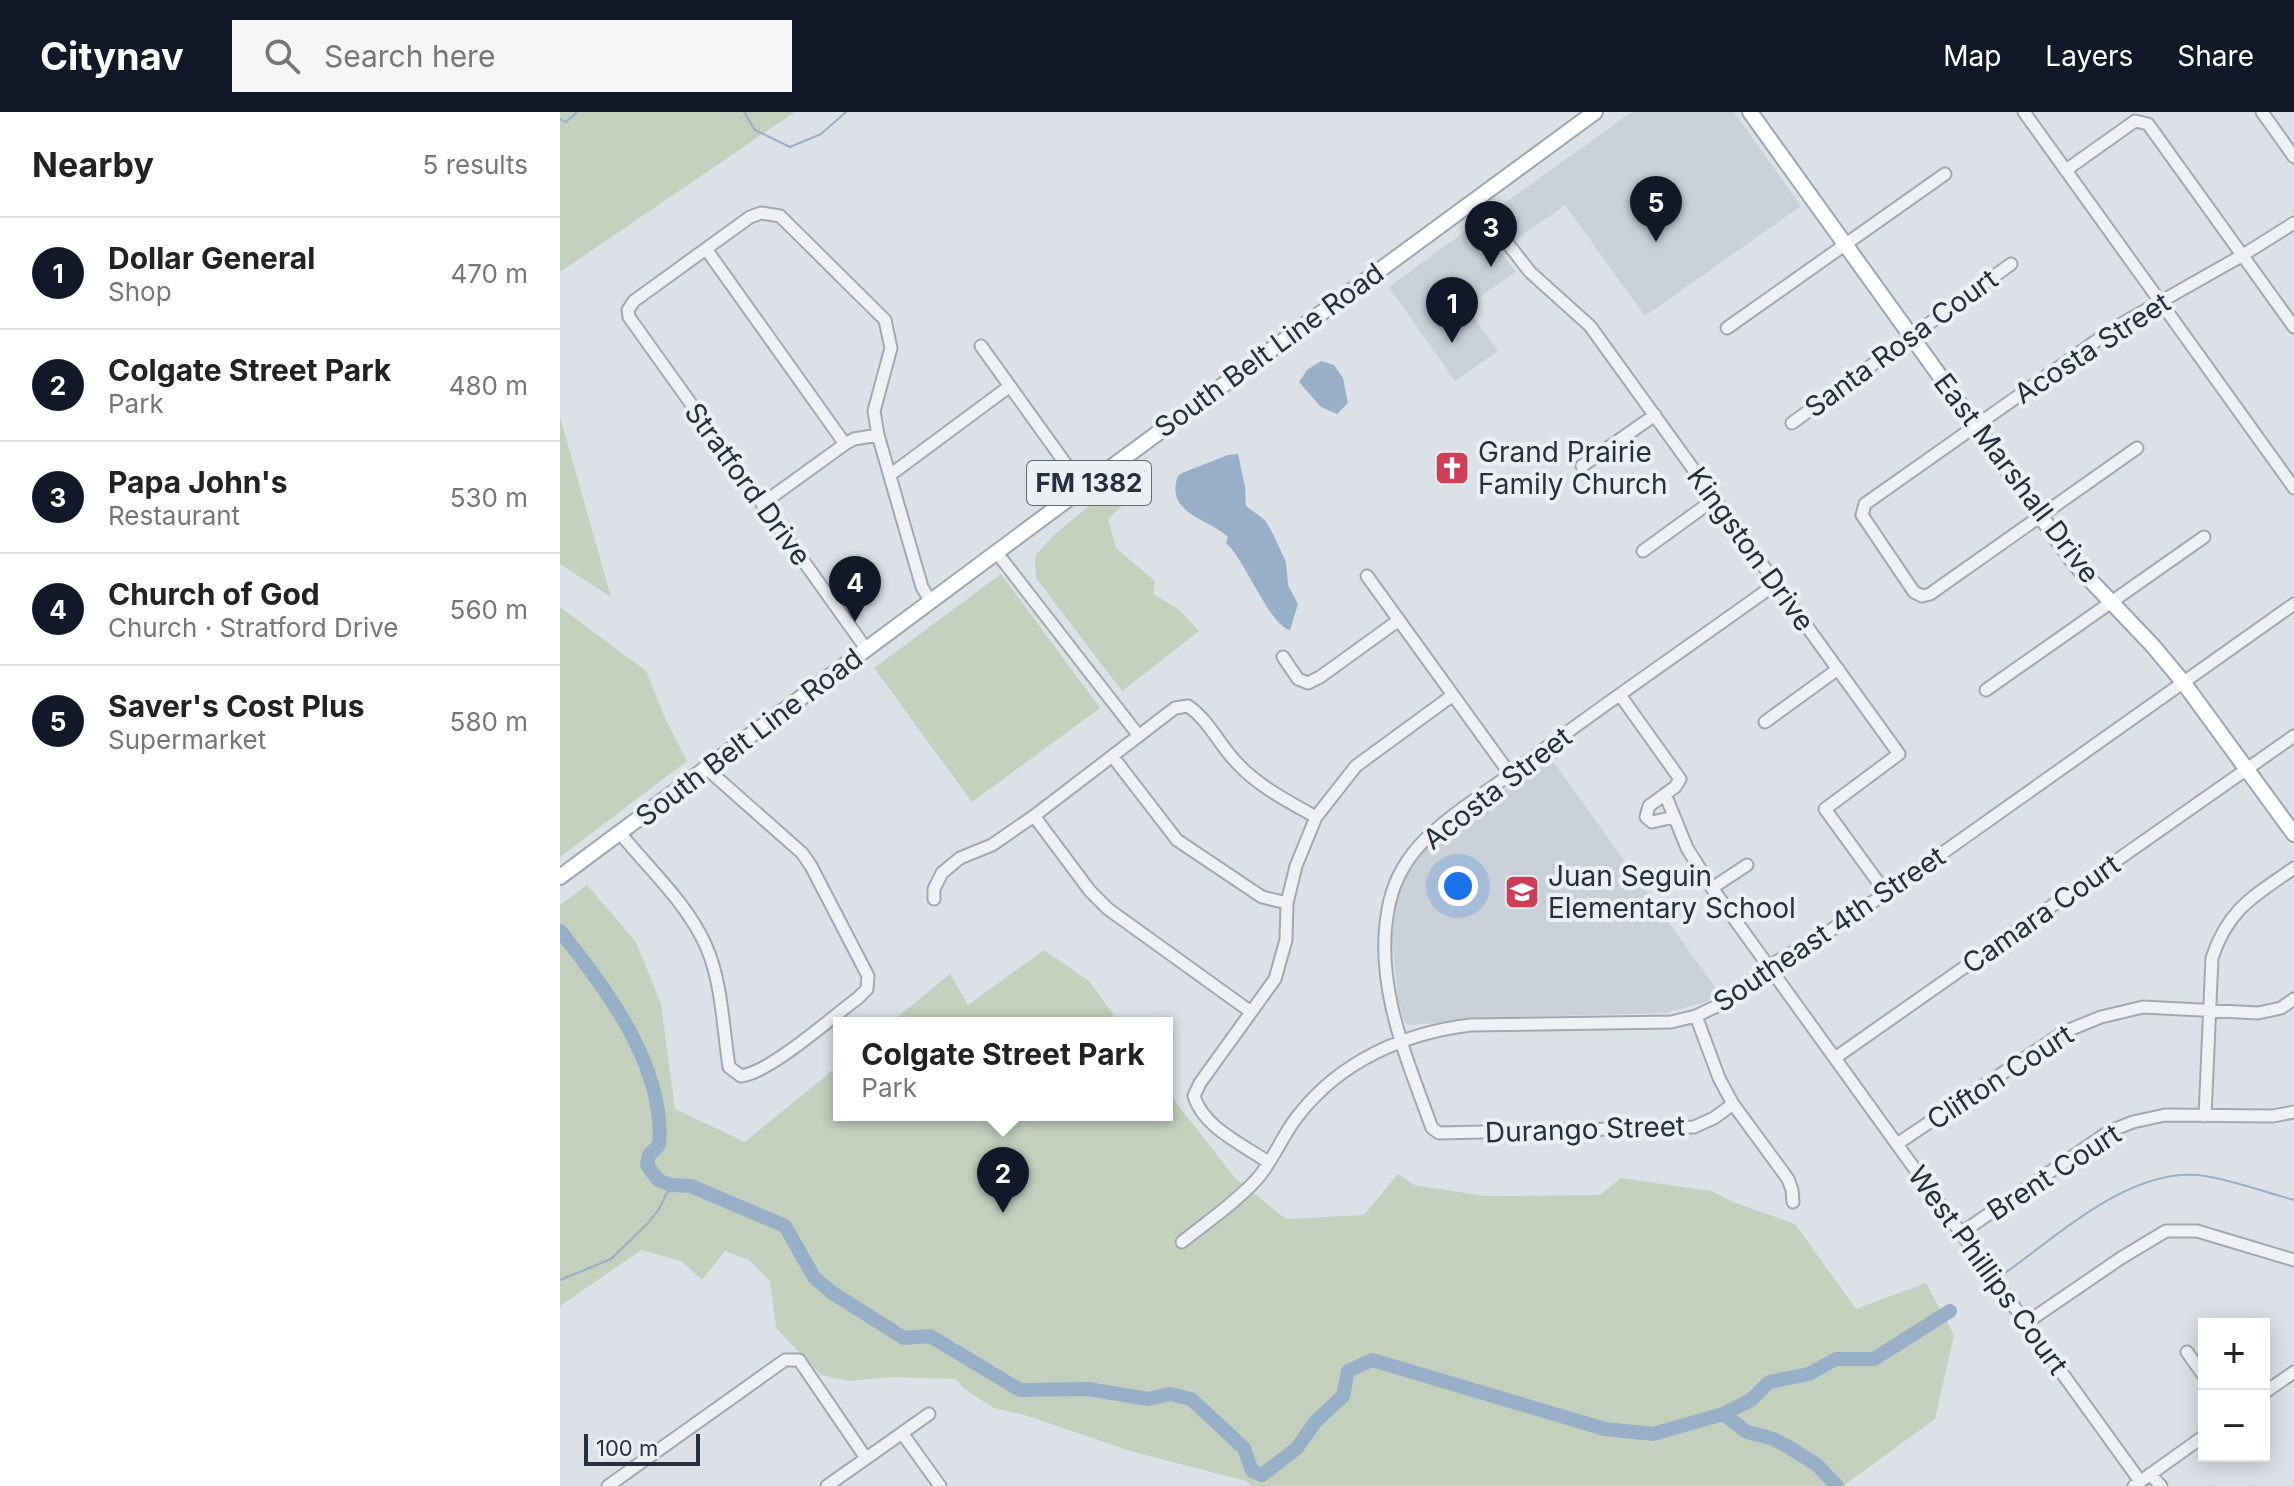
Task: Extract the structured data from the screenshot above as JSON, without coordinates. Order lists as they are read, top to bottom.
{
  "streets": {
    "main road": ["South Belt Line Road", "East Marshall Drive", "FM 1382"],
    "street": [
      "Santa Rosa Court",
      "Acosta Street",
      "Stratford Drive",
      "Kingston Drive",
      "Camara Court",
      "Southeast 4th Street",
      "Clifton Court",
      "Durango Street",
      "Brent Court",
      "West Phillips Court"
    ]
  },
  "crossings": [
    ["Santa Rosa Court", "East Marshall Drive"],
    ["Acosta Street", "East Marshall Drive"],
    ["Acosta Street", "Kingston Drive"],
    ["Acosta Street", "Southeast 4th Street"],
    ["Acosta Street", "Durango Street"],
    ["South Belt Line Road", "Stratford Drive"],
    ["South Belt Line Road", "Kingston Drive"],
    ["East Marshall Drive", "Camara Court"],
    ["East Marshall Drive", "Southeast 4th Street"],
    ["Kingston Drive", "Southeast 4th Street"],
    ["Camara Court", "West Phillips Court"],
    ["Southeast 4th Street", "West Phillips Court"],
    ["Clifton Court", "West Phillips Court"],
    ["Brent Court", "West Phillips Court"]
  ],
  "places": {
    "church": ["Grand Prairie Family Church"],
    "school or university": ["Juan Seguin Elementary School"]
  },
  "scale_bar": "100 m",
  "page": {
    "header": "Citynav",
    "search": "Search here",
    "nav": ["Map", "Layers", "Share"],
    "heading": ["Nearby", "5 results"],
    "pins": [
      "5",
      "3",
      "1",
      "4",
      "2"
    ],
    "list": [
      {
        "mark": "1",
        "name": "Dollar General",
        "note": "Shop",
        "value": "470 m"
      },
      {
        "mark": "2",
        "name": "Colgate Street Park",
        "note": "Park",
        "value": "480 m"
      },
      {
        "mark": "3",
        "name": "Papa John's",
        "note": "Restaurant",
        "value": "530 m"
      },
      {
        "mark": "4",
        "name": "Church of God",
        "note": "Church · Stratford Drive",
        "value": "560 m"
      },
      {
        "mark": "5",
        "name": "Saver's Cost Plus",
        "note": "Supermarket",
        "value": "580 m"
      }
    ],
    "popup": ["Colgate Street Park", "Park"],
    "map_buttons": ["+", "−"],
    "scale": "100 m"
  }
}
